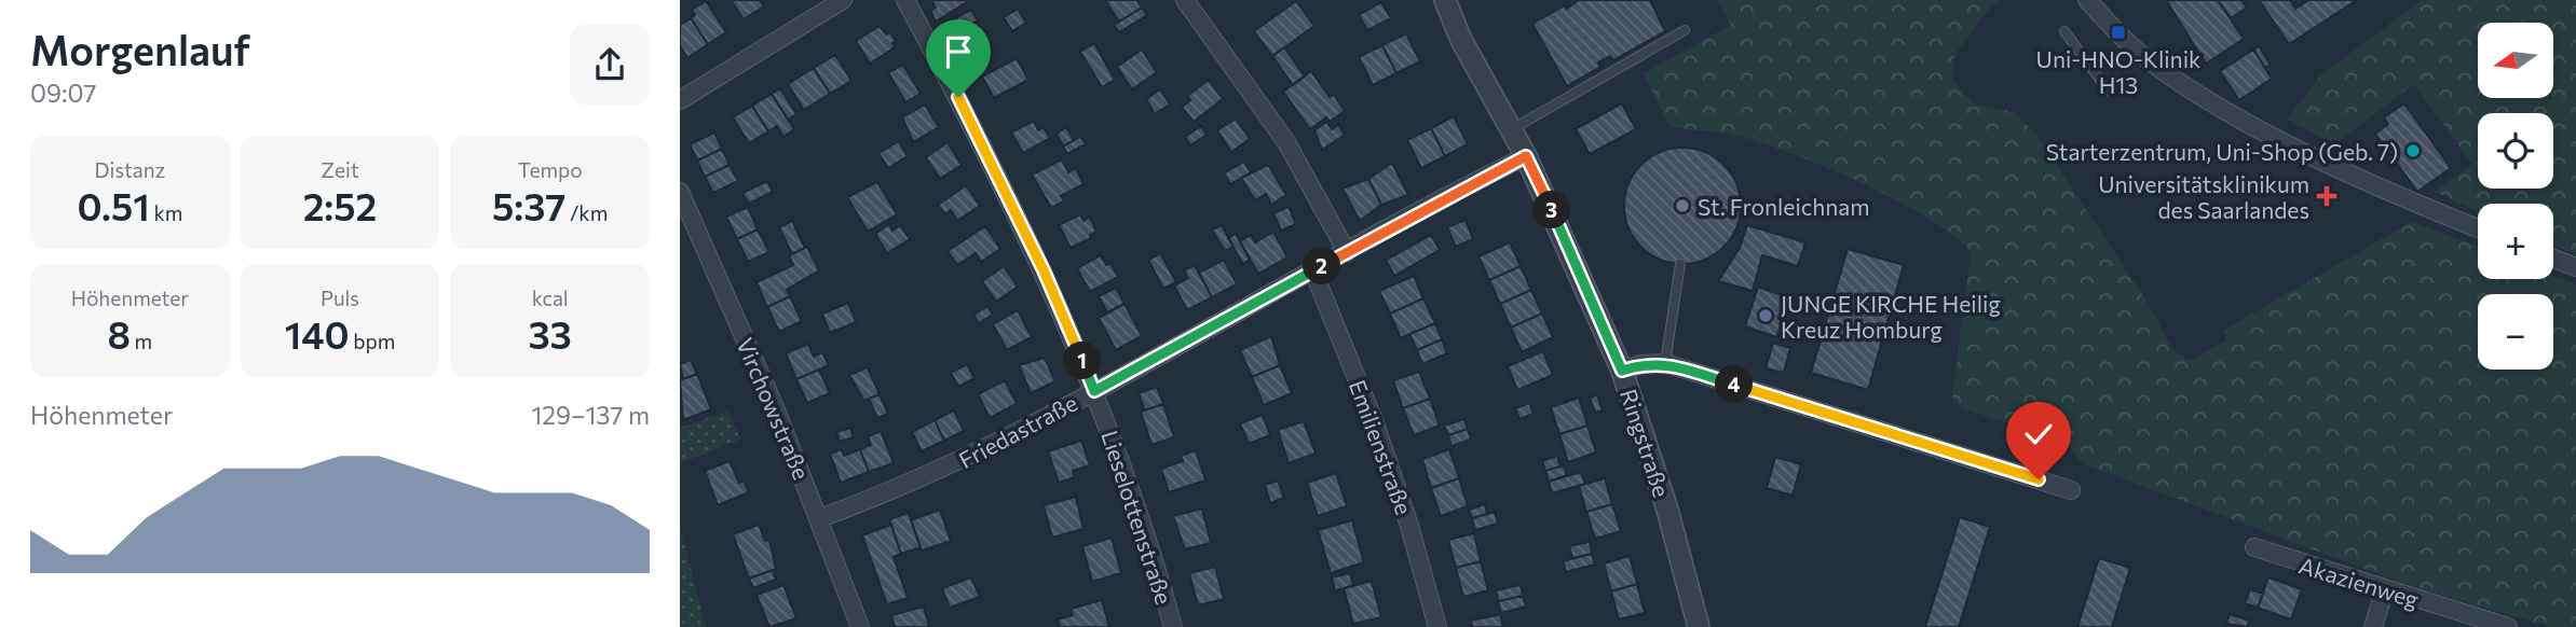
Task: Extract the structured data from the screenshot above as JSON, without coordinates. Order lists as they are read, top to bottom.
{
  "streets": {
    "street": [
      "Virchowstraße",
      "Friedastraße",
      "Ringstraße",
      "Emilienstraße",
      "Lieselottenstraße",
      "Akazienweg"
    ]
  },
  "crossings": [
    ["Virchowstraße", "Friedastraße"],
    ["Friedastraße", "Ringstraße"],
    ["Friedastraße", "Emilienstraße"],
    ["Friedastraße", "Lieselottenstraße"]
  ],
  "places": {
    "transit": ["Uni-HNO-Klinik H13"],
    "other": ["Starterzentrum, Uni-Shop (Geb. 7)", "St. Fronleichnam", "JUNGE KIRCHE Heilig Kreuz Homburg"],
    "health": ["Universitätsklinikum des Saarlandes"]
  },
  "north": "left",
  "page": {
    "heading": ["Morgenlauf", "09:07"],
    "map_buttons": ["+", "−"],
    "stats": [
      ["Distanz", "0.51 km"],
      ["Zeit", "2:52"],
      ["Tempo", "5:37 /km"],
      ["Höhenmeter", "8 m"],
      ["Puls", "140 bpm"],
      ["kcal", "33"]
    ],
    "pins": [
      "3",
      "2",
      "1",
      "4"
    ],
    "chart": ["Höhenmeter", "129–137 m"]
  }
}
